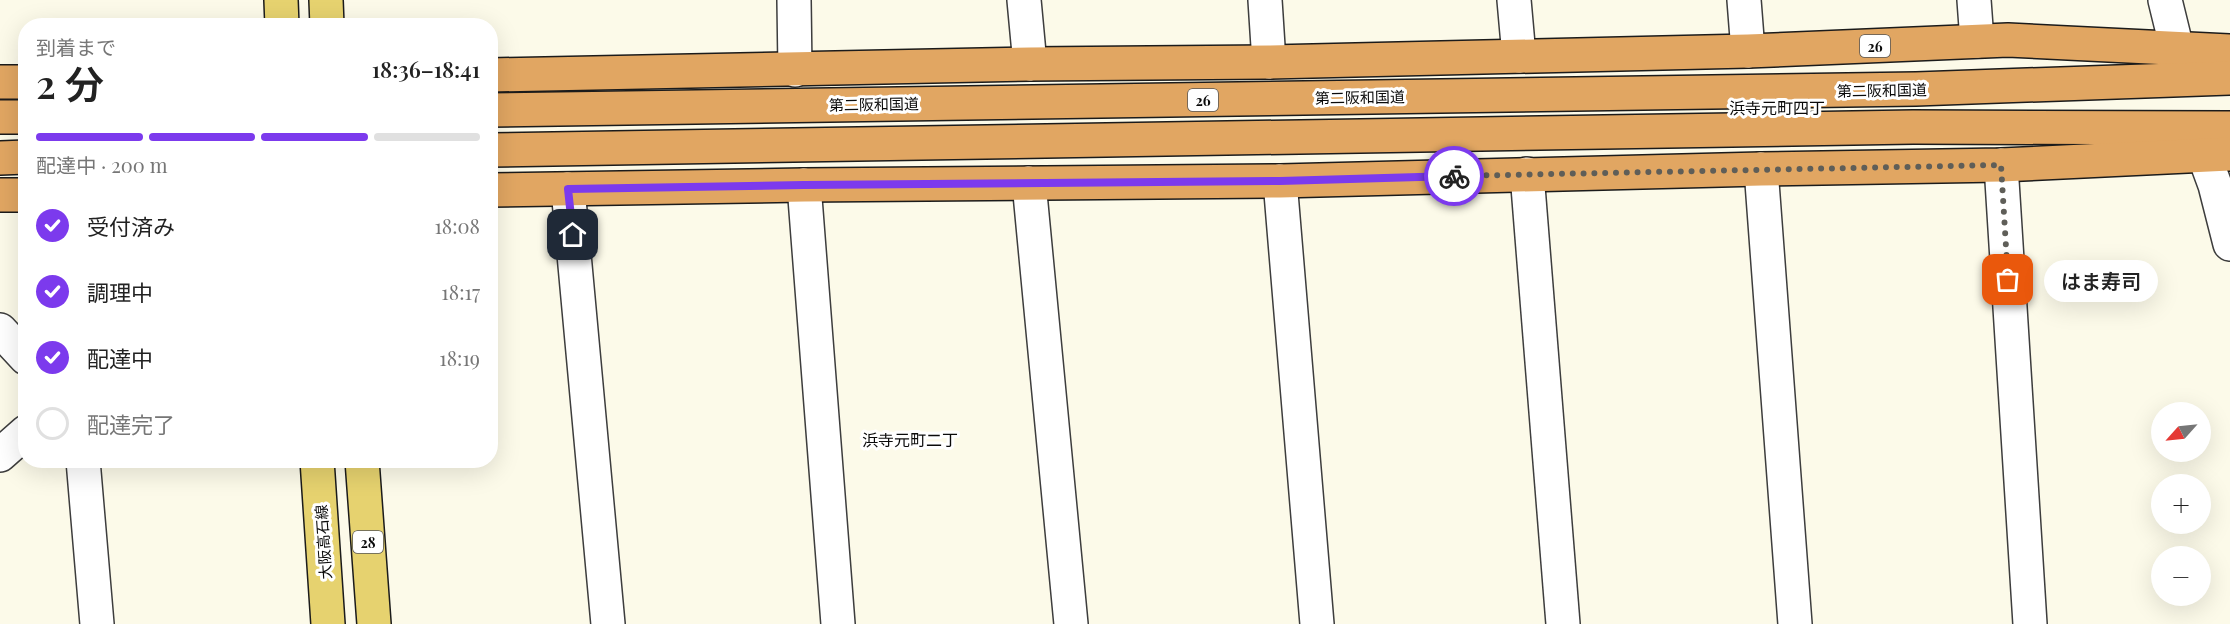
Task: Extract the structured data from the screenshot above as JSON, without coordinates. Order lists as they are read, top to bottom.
{
  "streets": {
    "highway": ["26", "第二阪和国道"],
    "main road": ["大阪高石線", "28"]
  },
  "districts": ["浜寺元町四丁", "浜寺元町二丁"],
  "places": ["はま寿司"],
  "north": "bottom left",
  "page": {
    "heading": ["2 分", "到着まで", "18:36–18:41"],
    "bar": "配達中 · 200 m",
    "list": [
      ["受付済み", "18:08"],
      ["調理中", "18:17"],
      ["配達中", "18:19"],
      "配達完了"
    ],
    "bubble": "はま寿司",
    "map_buttons": ["+", "−"]
  }
}
